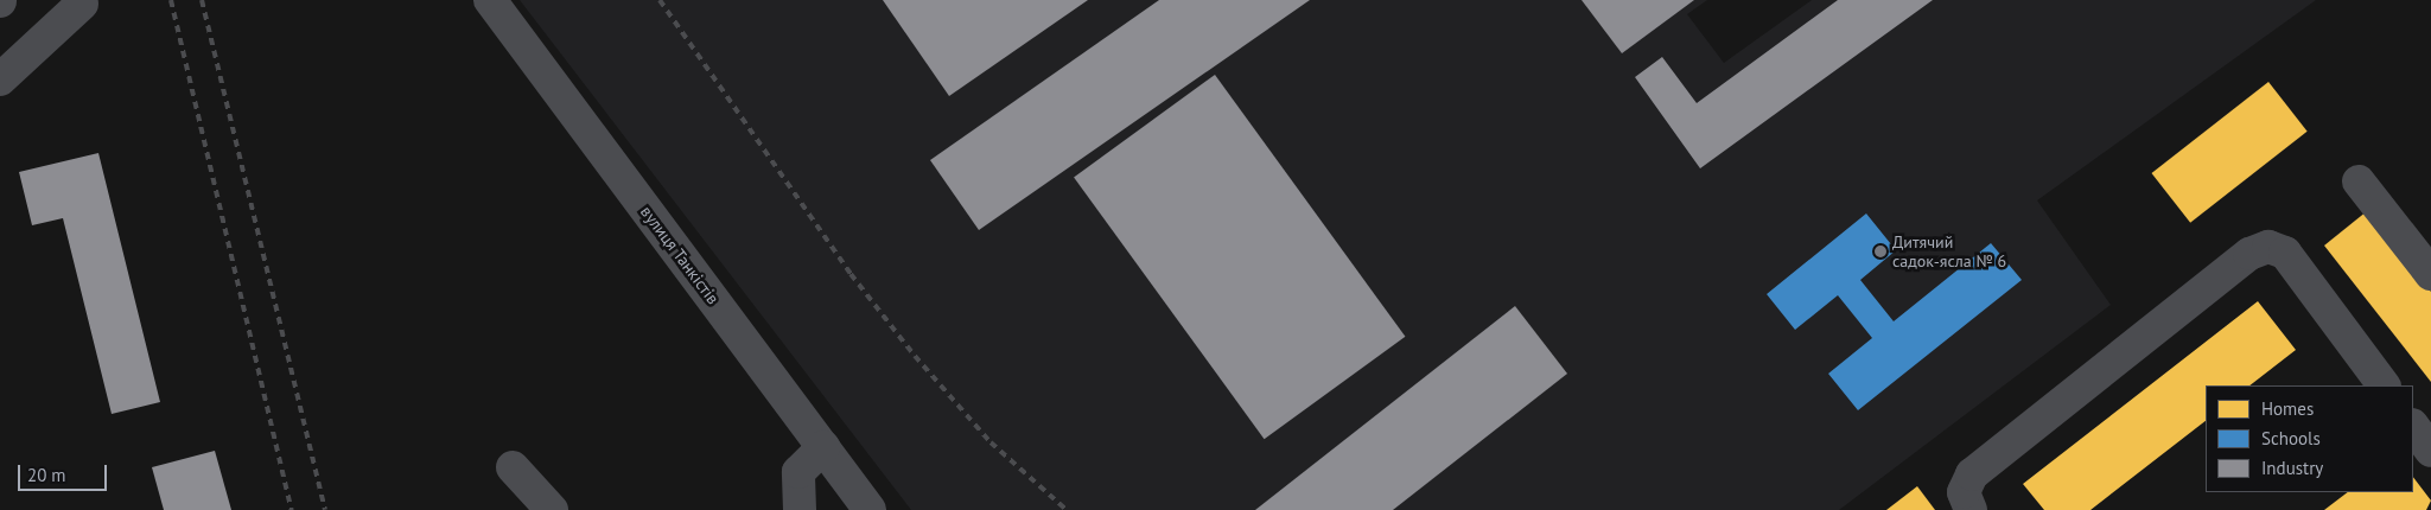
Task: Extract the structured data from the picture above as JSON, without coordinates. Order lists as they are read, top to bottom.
{
  "streets": {
    "street": ["вулиця Танкістів"]
  },
  "places": ["Дитячий садок-ясла № 6"],
  "legend": ["Homes", "Schools", "Industry"],
  "scale_bar": "20 m"
}
